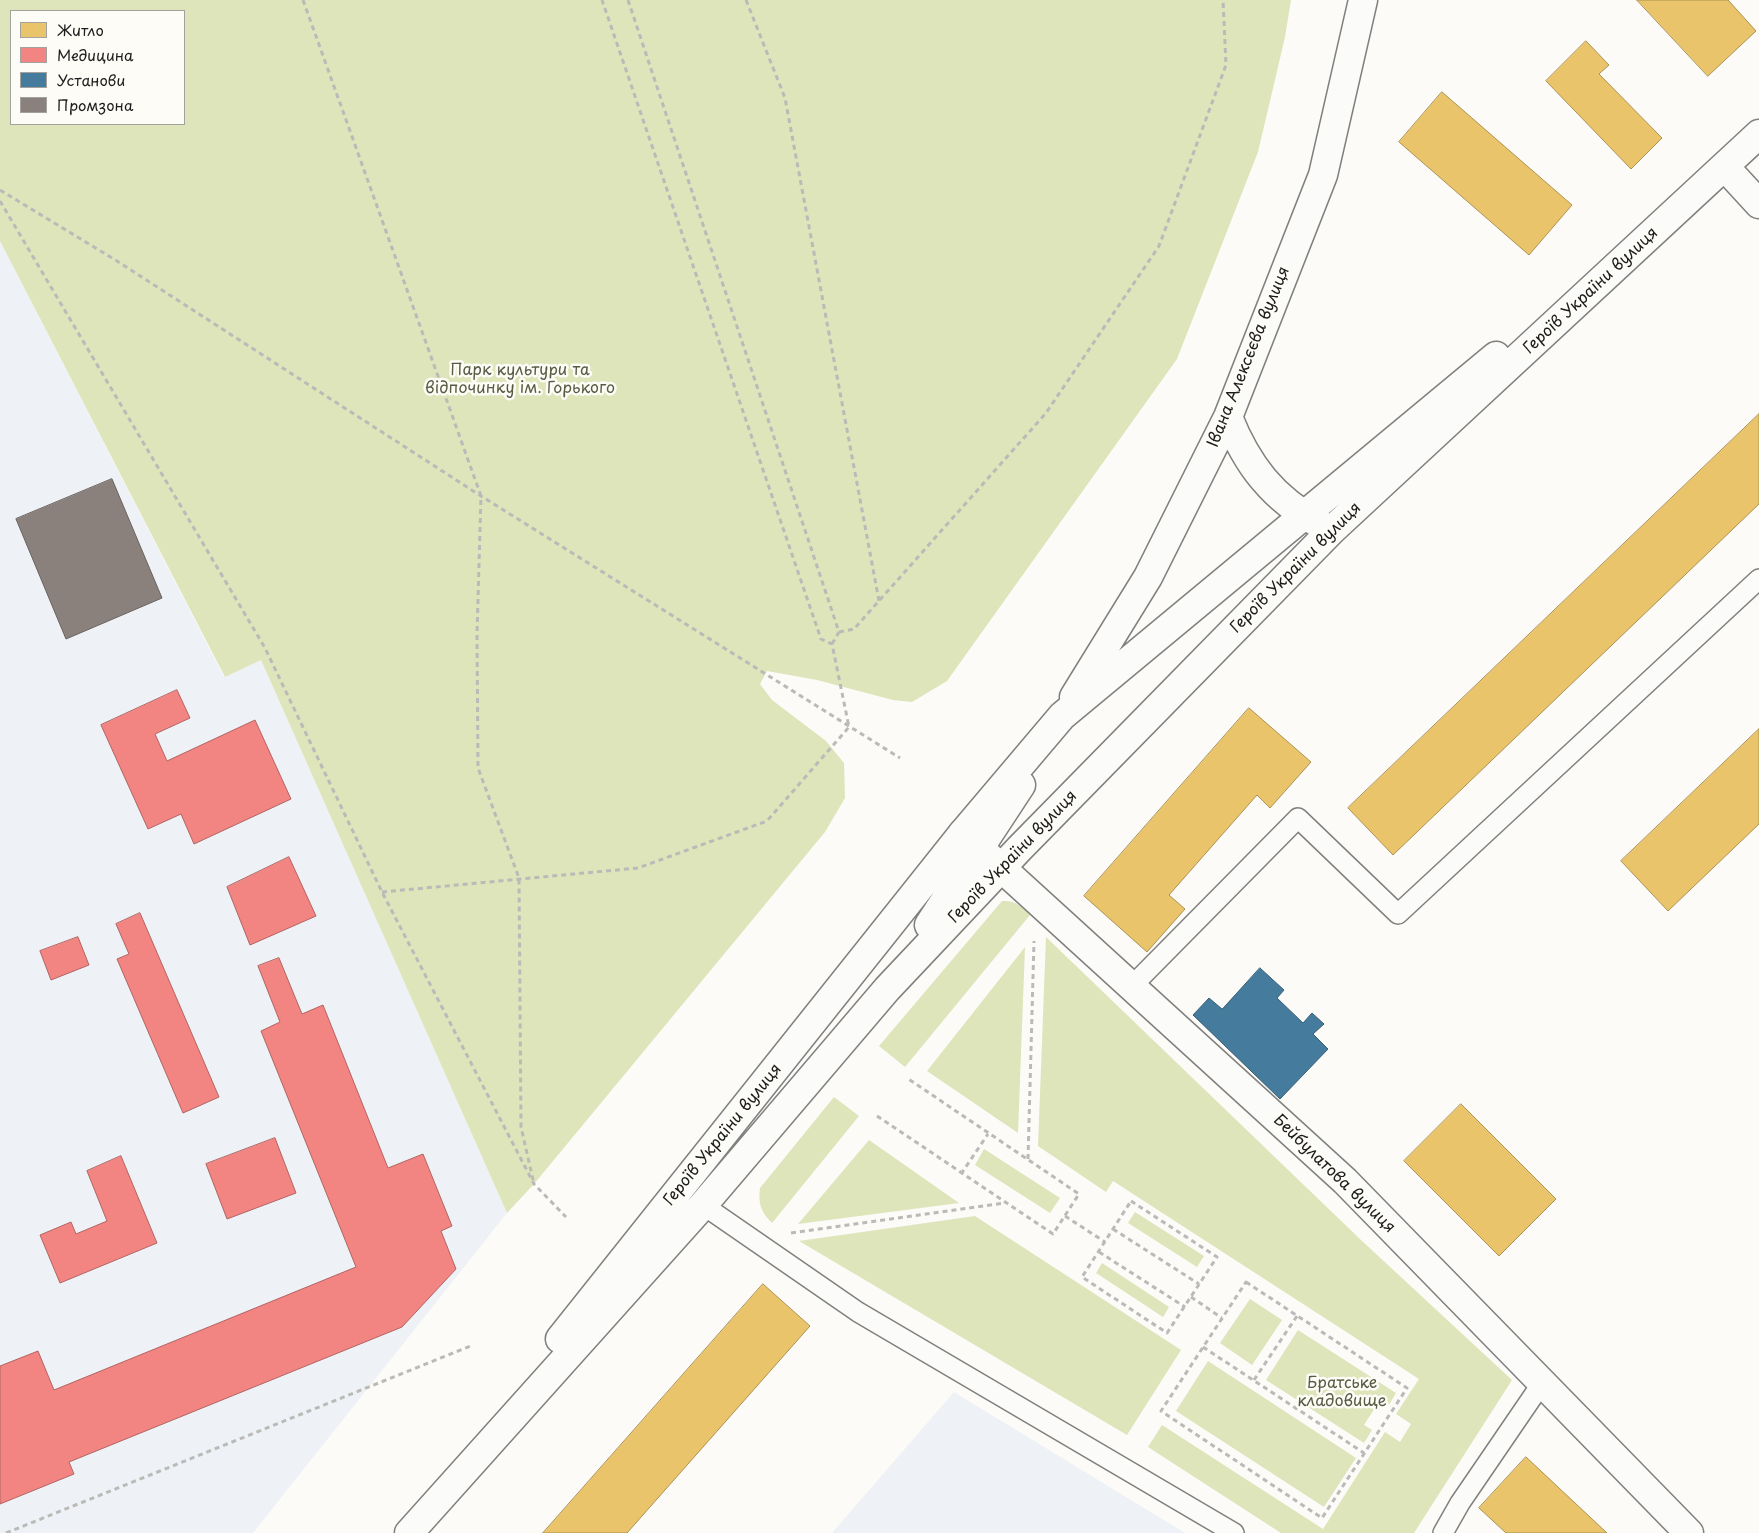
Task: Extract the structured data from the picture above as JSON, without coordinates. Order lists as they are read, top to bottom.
{
  "streets": {
    "main road": ["Героїв України вулиця", "Івана Алексєєва вулиця", "Бейбулатова вулиця"]
  },
  "crossings": [
    ["Героїв України вулиця", "Івана Алексєєва вулиця"],
    ["Героїв України вулиця", "Бейбулатова вулиця"]
  ],
  "parks": ["Парк культури та відпочинку ім. Горького", "Братське кладовище"],
  "legend": [
    "Житло",
    "Медицина",
    "Установи",
    "Промзона"
  ]
}
